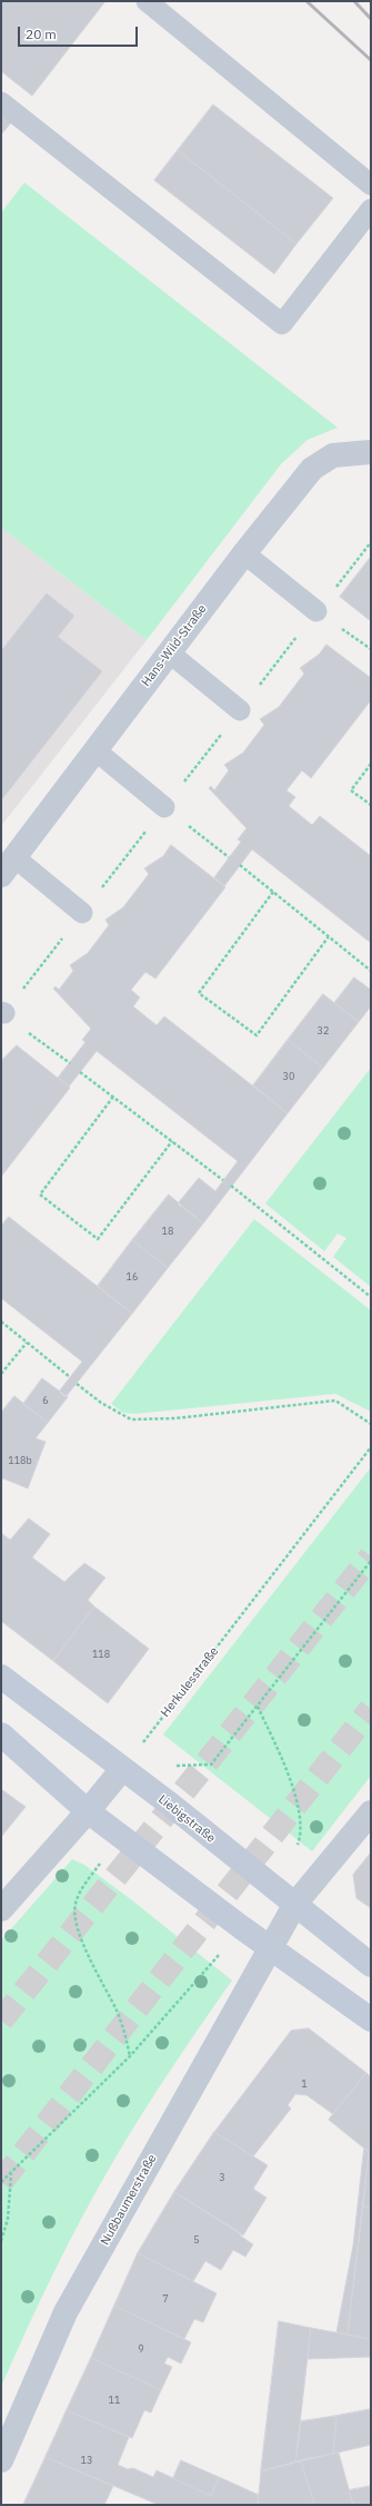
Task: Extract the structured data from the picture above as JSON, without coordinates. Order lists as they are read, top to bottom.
{
  "streets": {
    "street": ["Hans-Wild-Straße", "Liebigstraße", "Nußbaumerstraße"],
    "path": ["Herkulesstraße"]
  },
  "crossings": [
    ["Herkulesstraße", "Liebigstraße"]
  ],
  "house_numbers": [
    "32",
    "30",
    "18",
    "16",
    "6",
    "118b",
    "118",
    "1",
    "3",
    "5",
    "7",
    "9",
    "11",
    "13"
  ],
  "scale_bar": "20 m"
}
